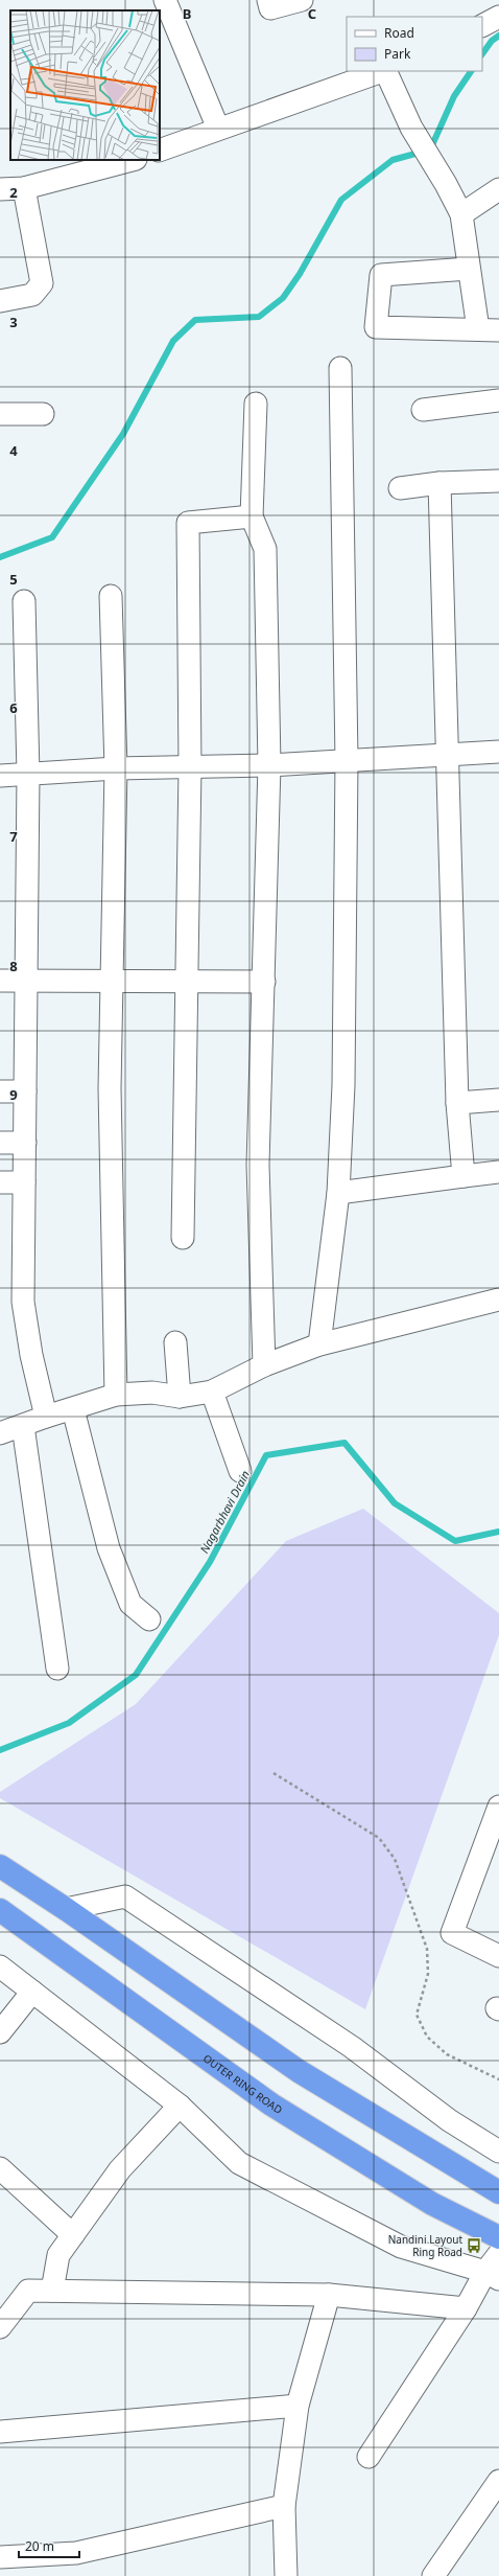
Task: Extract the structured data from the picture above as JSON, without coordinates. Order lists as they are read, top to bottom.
{
  "streets": {
    "highway": ["OUTER RING ROAD"]
  },
  "water": ["Nagarbhavi Drain"],
  "places": {
    "bus stop": ["Nandini Layout Ring Road"]
  },
  "legend": ["Road", "Park"],
  "scale_bar": "20 m",
  "grid": {
    "columns": ["B", "C"],
    "rows": [
      "2",
      "3",
      "4",
      "5",
      "6",
      "7",
      "8",
      "9"
    ]
  }
}
